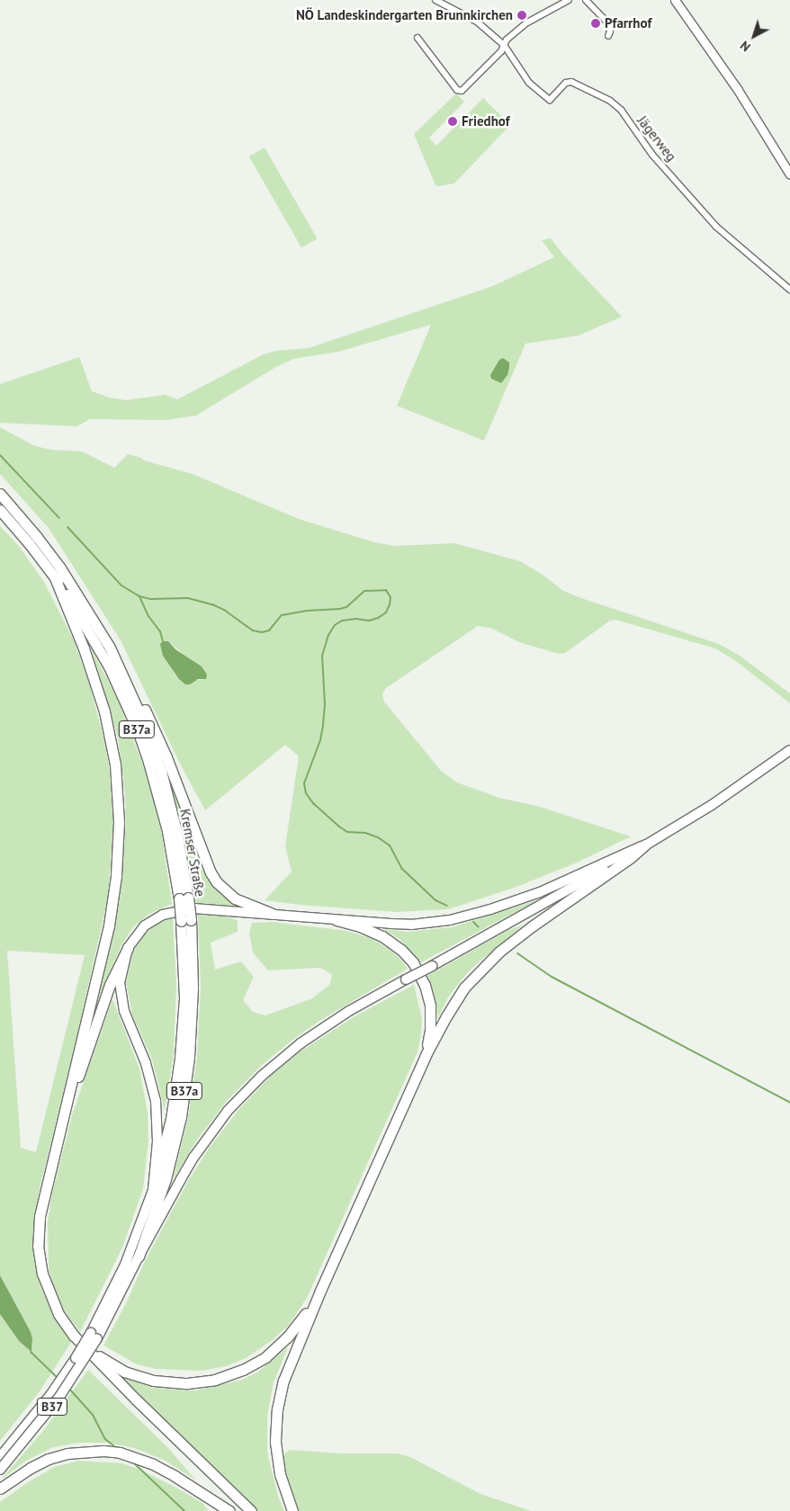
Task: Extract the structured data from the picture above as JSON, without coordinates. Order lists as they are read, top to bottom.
{
  "streets": {
    "highway": ["B37a", "Kremser Straße"],
    "main road": ["B37"],
    "street": ["Jägerweg"]
  },
  "crossings": [
    ["Kremser Straße", "B37"]
  ],
  "places": ["NÖ Landeskindergarten Brunnkirchen", "Pfarrhof", "Friedhof"],
  "north": "bottom left"
}
